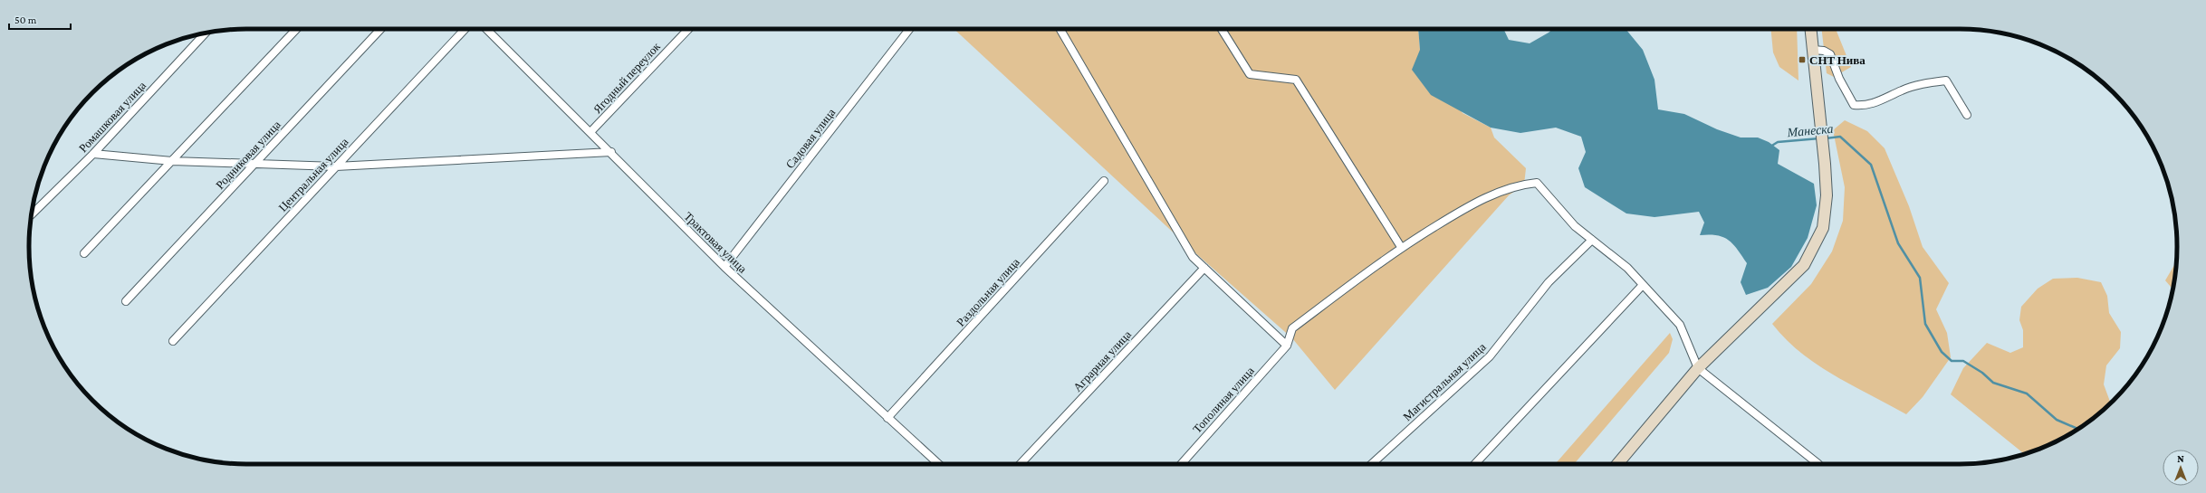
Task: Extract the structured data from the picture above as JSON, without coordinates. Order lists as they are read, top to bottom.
{
  "streets": {
    "street": [
      "Ягодный переулок",
      "Ромашковая улица",
      "Садовая улица",
      "Родниковая улица",
      "Центральная улица",
      "Трактовая улица",
      "Раздольная улица",
      "Аграрная улица",
      "Магистральная улица",
      "Тополиная улица"
    ]
  },
  "crossings": [
    ["Ягодный переулок", "Трактовая улица"],
    ["Садовая улица", "Трактовая улица"],
    ["Трактовая улица", "Раздольная улица"]
  ],
  "water": ["Манеска"],
  "places": {
    "transit": ["СНТ Нива"]
  },
  "scale_bar": "50 m",
  "north": "top"
}
